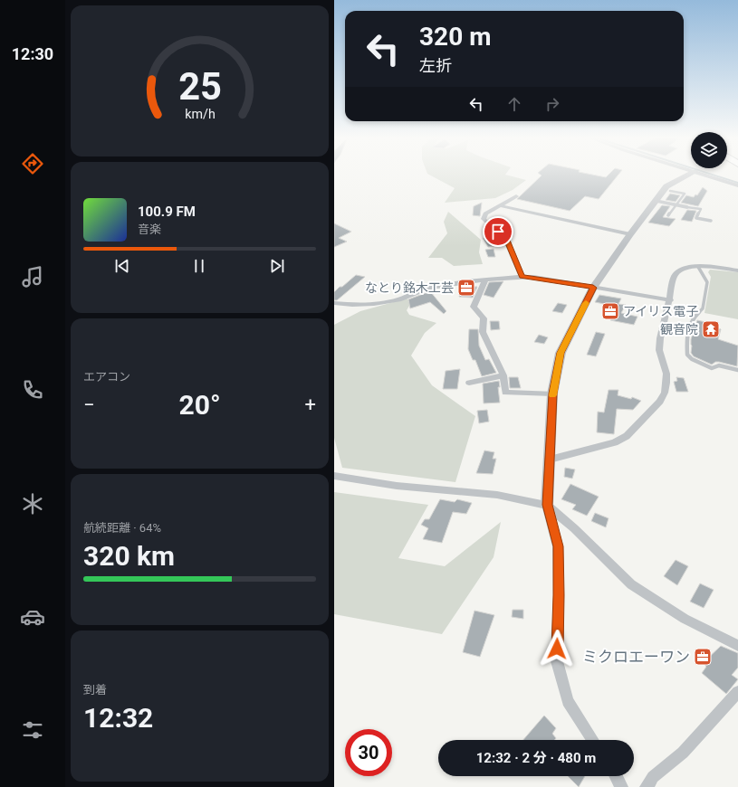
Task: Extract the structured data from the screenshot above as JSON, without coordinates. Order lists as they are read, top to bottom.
{
  "places": {
    "office": ["なとり銘木工芸", "アイリス電子", "ミクロエーワン"],
    "temple": ["観音院"]
  },
  "page": {
    "tabs": "12:30",
    "turn": ["320 m", "左折"],
    "song": ["100.9 FM", "音楽"],
    "tile": [
      "エアコン",
      ["航続距離 · 64%", "320 km"],
      ["到着", "12:32"]
    ],
    "heat": ["−", "20°", "+"],
    "limit": "30",
    "trip": "12:32 · 2 分 · 480 m",
    "gauge": ["25", "km/h"]
  }
}
